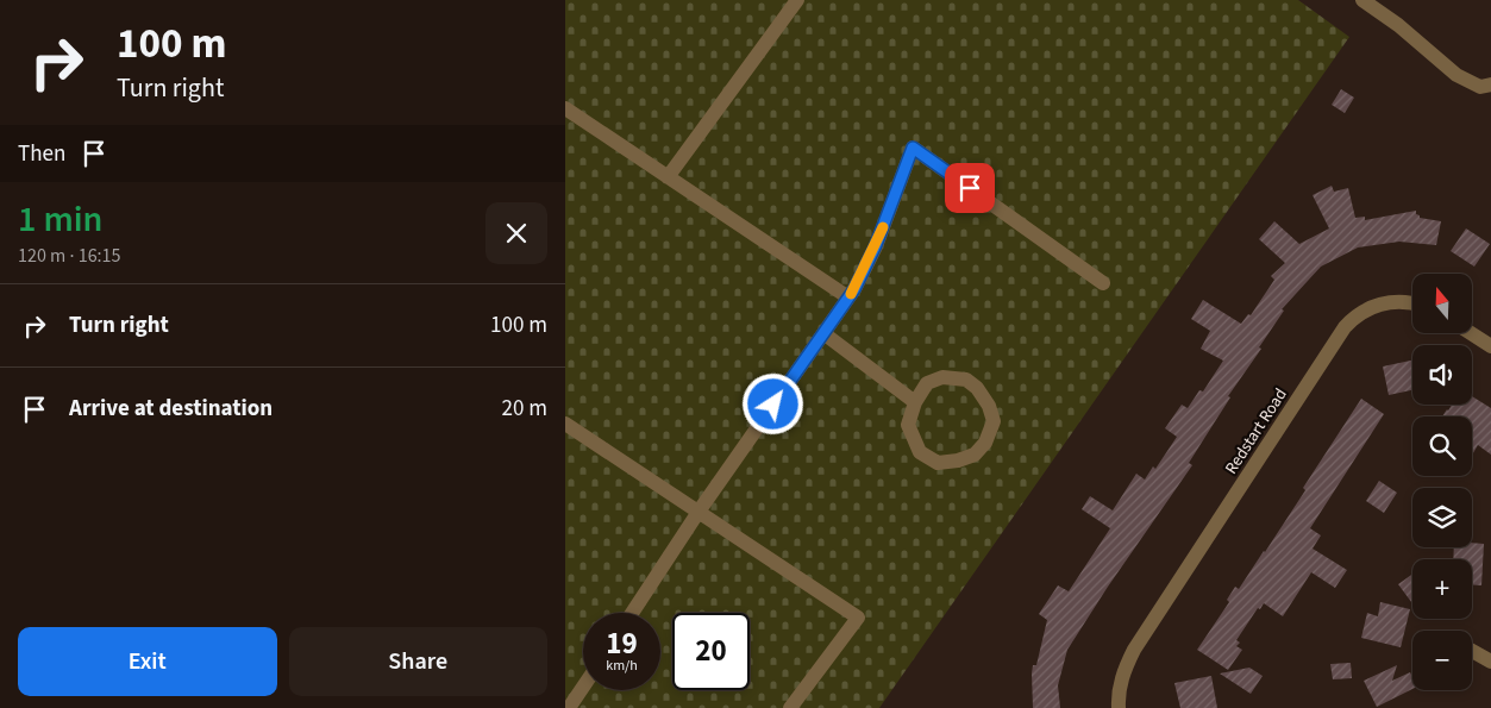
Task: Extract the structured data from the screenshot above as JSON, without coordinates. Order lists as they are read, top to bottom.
{
  "streets": {
    "street": ["Redstart Road"]
  },
  "north": "top",
  "page": {
    "turn": ["100 m", "Turn right"],
    "then": "Then",
    "heading": ["1 min", "120 m · 16:15"],
    "map_buttons": ["+", "−"],
    "list": [
      {
        "name": "Turn right",
        "value": "100 m"
      },
      {
        "name": "Arrive at destination",
        "value": "20 m"
      }
    ],
    "speed": "19 km/h",
    "limit": "20",
    "buttons": ["Exit", "Share"]
  }
}
